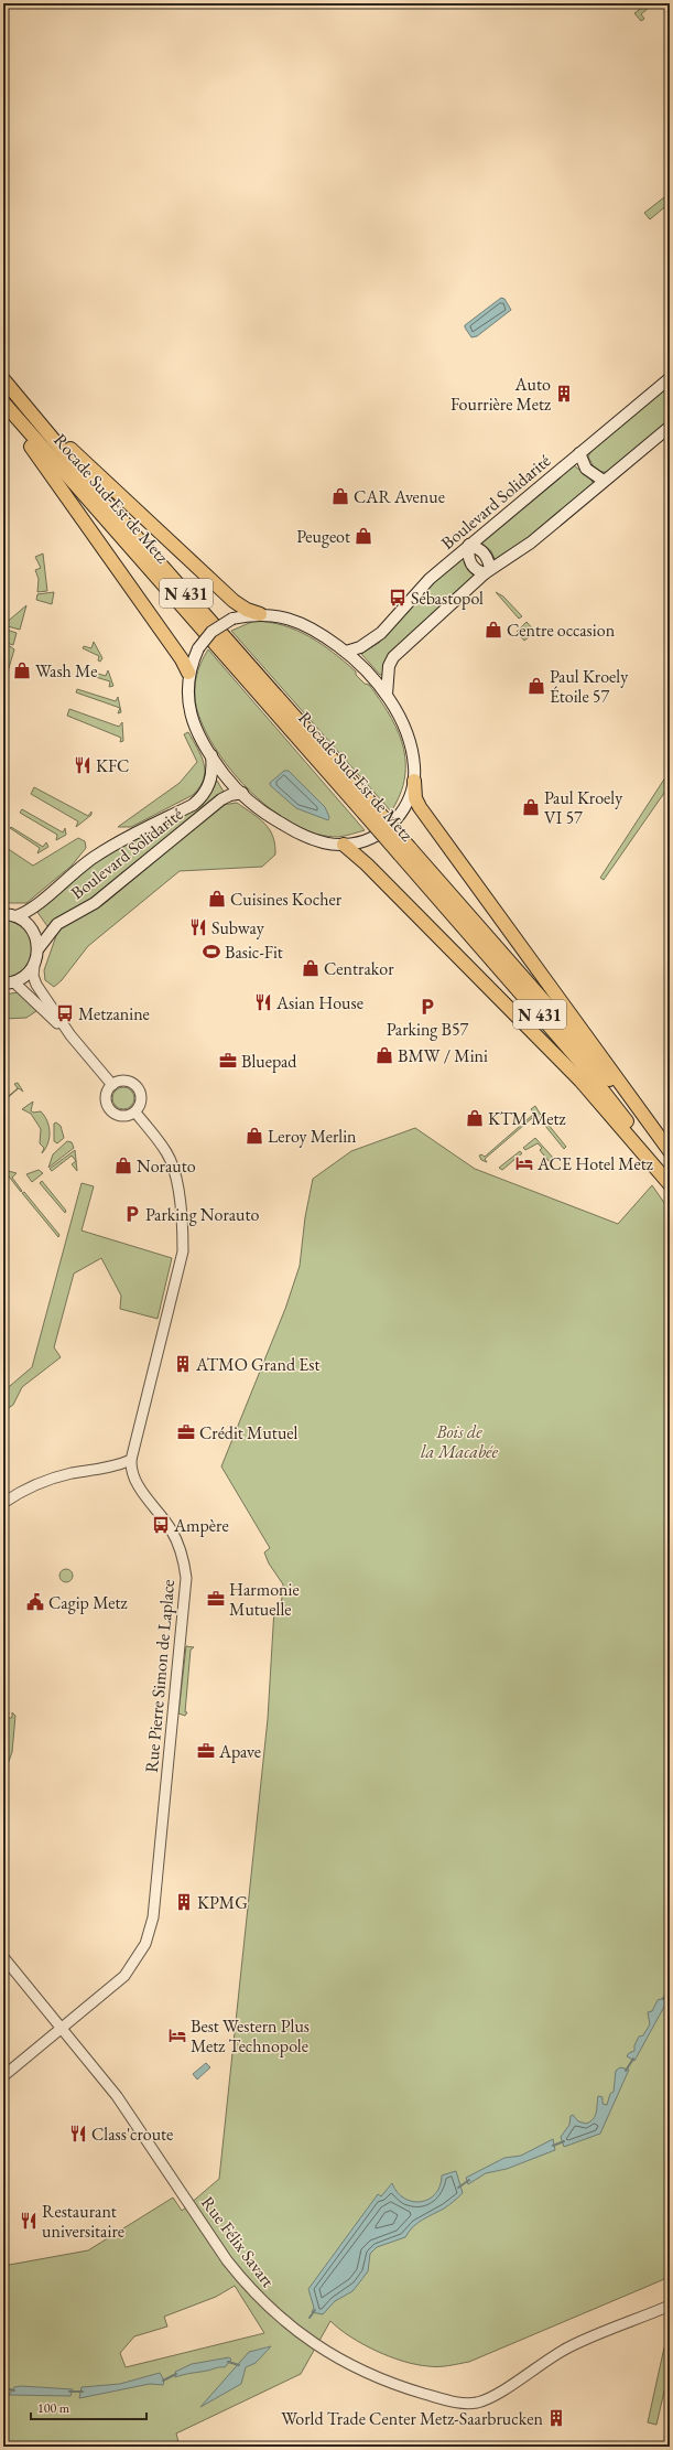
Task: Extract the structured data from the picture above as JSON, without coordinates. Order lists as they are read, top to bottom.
{
  "streets": {
    "highway": ["Rocade Sud-Est de Metz", "N 431"],
    "main road": ["Boulevard Solidarité"],
    "street": ["Rue Pierre Simon de Laplace", "Rue Félix Savart"]
  },
  "crossings": [
    ["Rue Pierre Simon de Laplace", "Rue Félix Savart"]
  ],
  "parks": ["Bois de la Macabée"],
  "places": {
    "building": [
      "Auto Fourrière Metz",
      "ATMO Grand Est",
      "KPMG",
      "World Trade Center Metz-Saarbrucken"
    ],
    "shop": [
      "CAR Avenue",
      "Peugeot",
      "Centre occasion",
      "Wash Me",
      "Paul Kroely Étoile 57",
      "Paul Kroely VI 57",
      "Cuisines Kocher",
      "Centrakor",
      "BMW / Mini",
      "KTM Metz",
      "Leroy Merlin",
      "Norauto"
    ],
    "bus stop": ["Sébastopol", "Metzanine", "Ampère"],
    "restaurant": [
      "KFC",
      "Subway",
      "Asian House",
      "Class'croute",
      "Restaurant universitaire"
    ],
    "sports": ["Basic-Fit"],
    "parking": ["Parking B57", "Parking Norauto"],
    "office": [
      "Bluepad",
      "Crédit Mutuel",
      "Harmonie Mutuelle",
      "Apave"
    ],
    "hotel": ["ACE Hotel Metz", "Best Western Plus Metz Technopole"],
    "public building": ["Cagip Metz"]
  },
  "scale_bar": "100 m"
}
